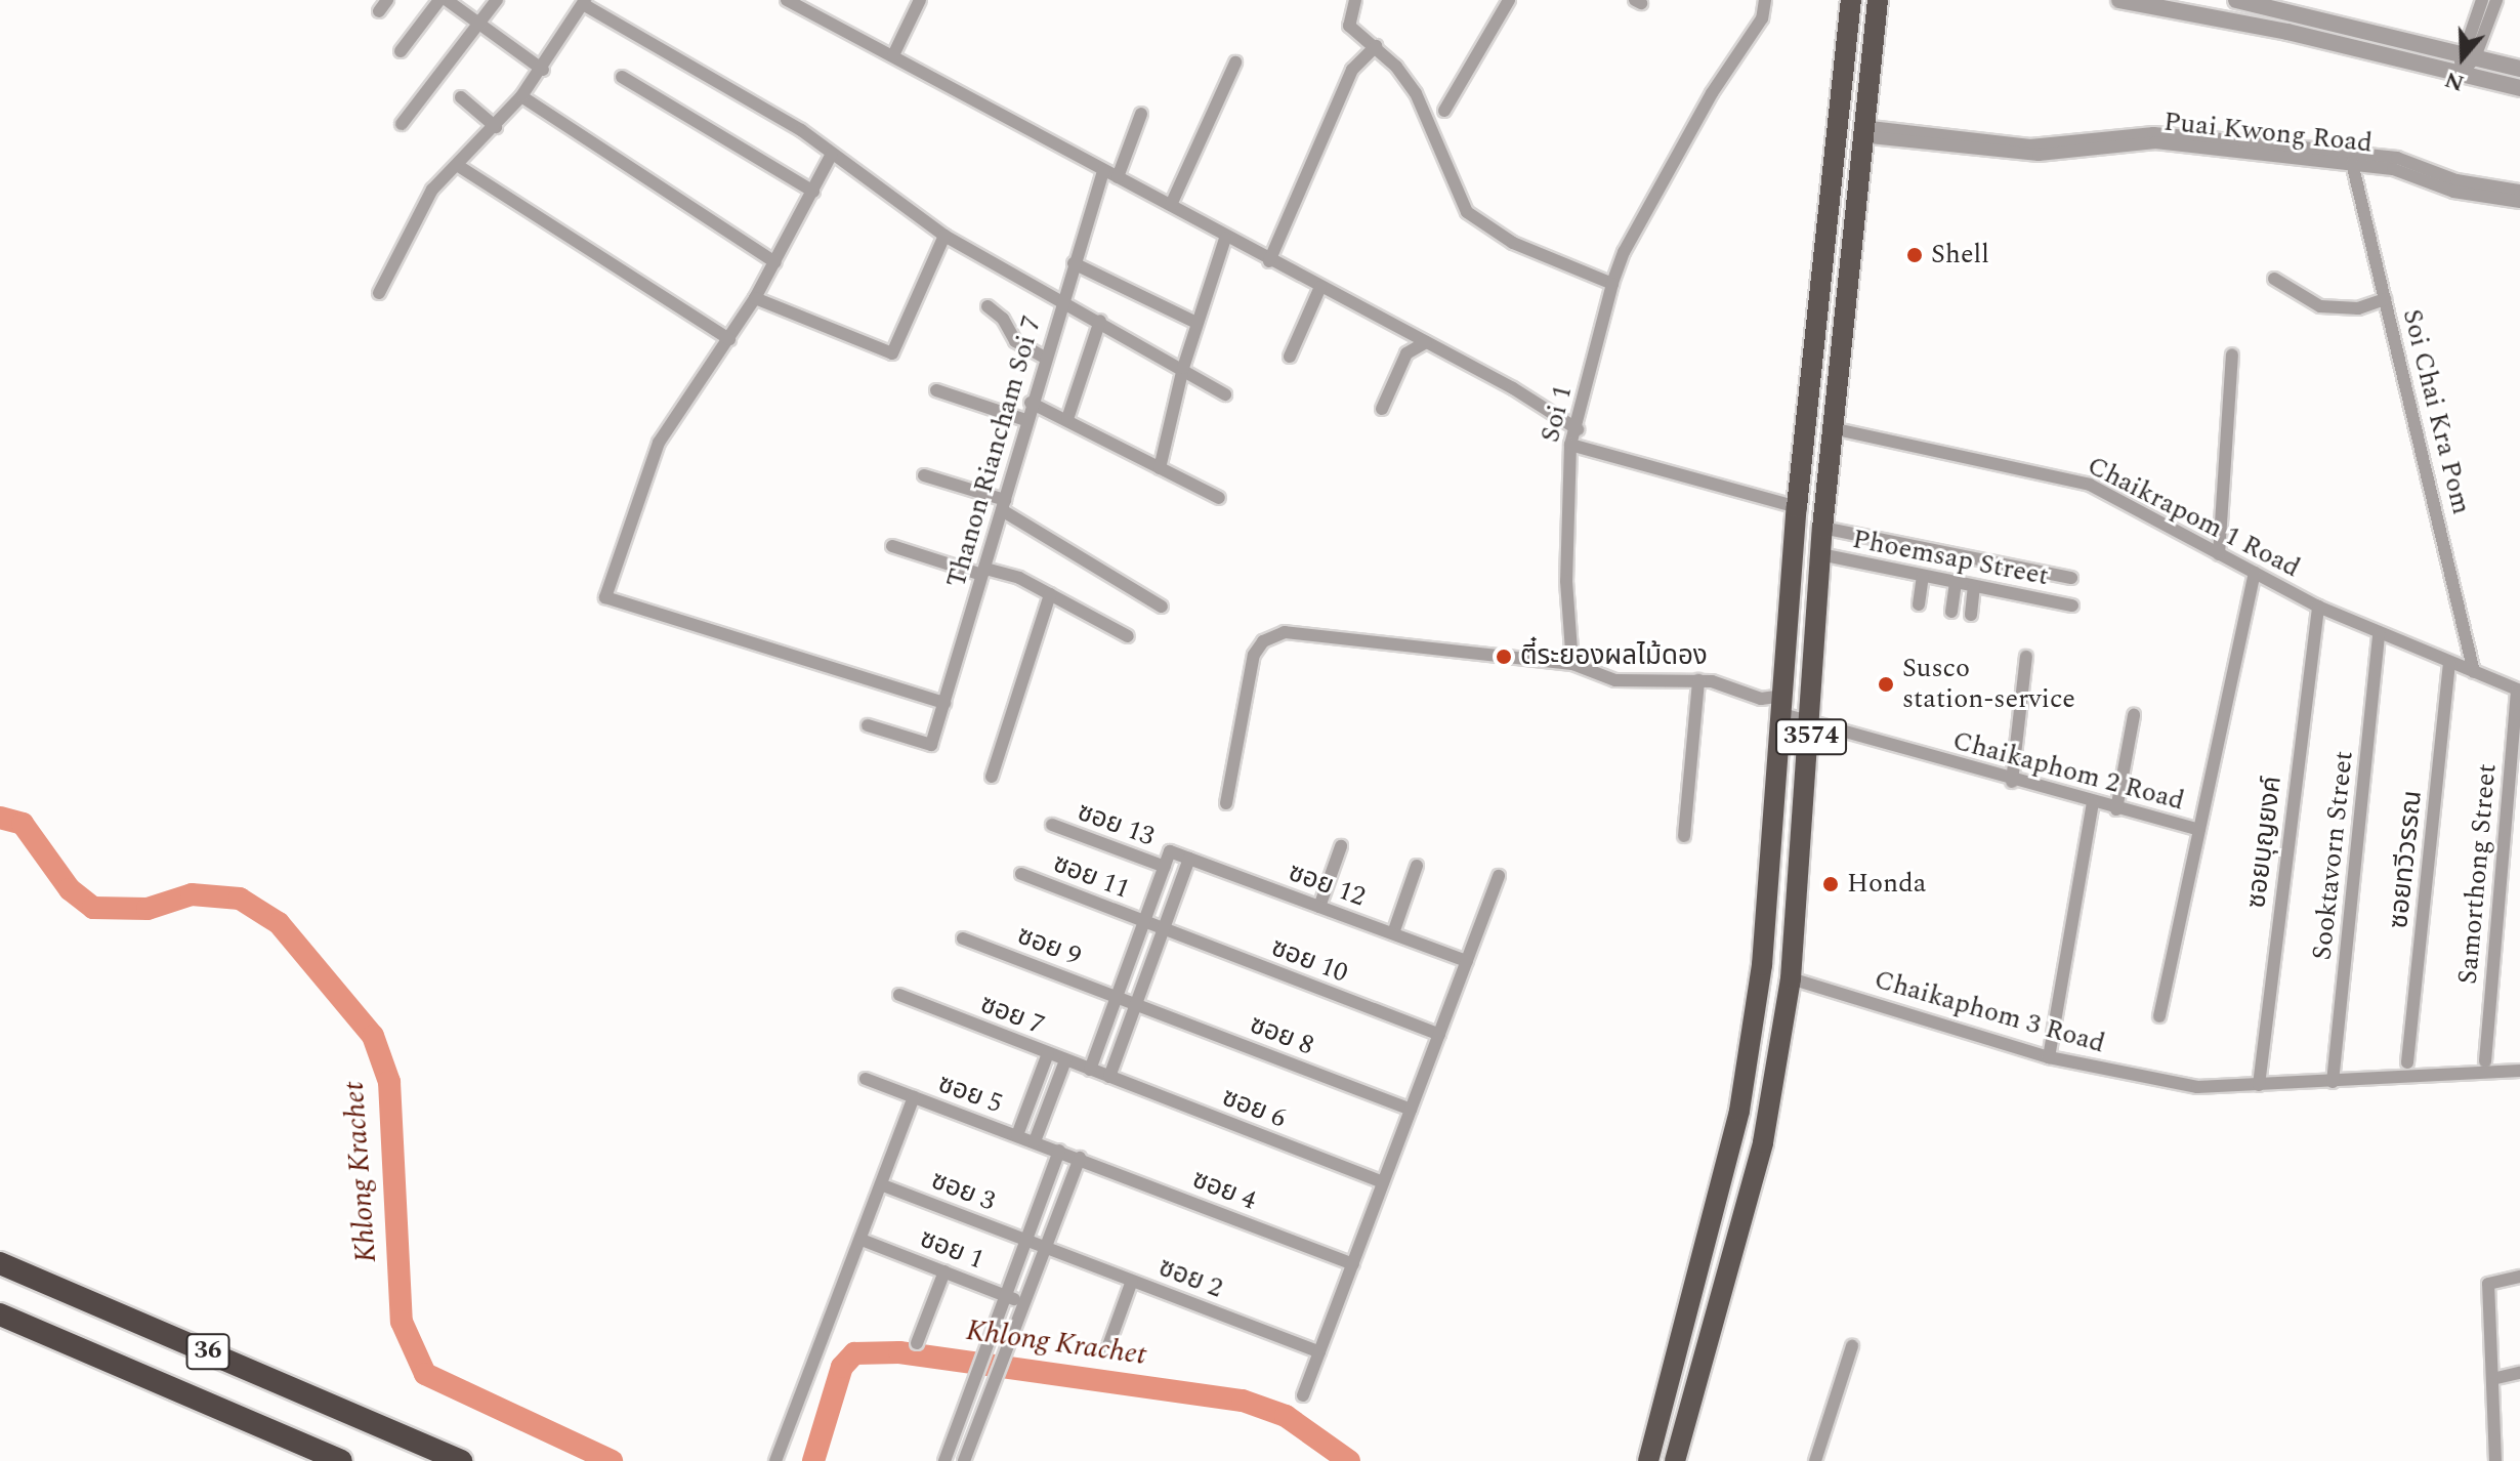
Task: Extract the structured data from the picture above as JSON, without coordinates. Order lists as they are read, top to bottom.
{
  "streets": {
    "highway": ["36"],
    "main road": ["3574"],
    "street": [
      "Puai Kwong Road",
      "Soi Chai Kra Pom",
      "Soi 1",
      "Thanon Riancham Soi 7",
      "Chaikrapom 1 Road",
      "Phoemsap Street",
      "Chaikaphom 2 Road",
      "ซอย 13",
      "ซอยบุญยงค์",
      "Sooktavorn Street",
      "ซอยทวีวรรณ",
      "Samorthong Street",
      "ซอย 11",
      "ซอย 12",
      "ซอย 9",
      "ซอย 10",
      "Chaikaphom 3 Road",
      "ซอย 7",
      "ซอย 8",
      "ซอย 5",
      "ซอย 6",
      "ซอย 4",
      "ซอย 3",
      "ซอย 1",
      "ซอย 2"
    ]
  },
  "crossings": [
    ["Puai Kwong Road", "Soi Chai Kra Pom"],
    ["Puai Kwong Road", "3574"],
    ["Soi Chai Kra Pom", "Chaikrapom 1 Road"],
    ["Chaikrapom 1 Road", "3574"],
    ["Chaikrapom 1 Road", "Chaikaphom 2 Road"],
    ["Chaikrapom 1 Road", "ซอยบุญยงค์"],
    ["Chaikrapom 1 Road", "Sooktavorn Street"],
    ["Chaikrapom 1 Road", "ซอยทวีวรรณ"],
    ["Chaikrapom 1 Road", "Samorthong Street"],
    ["Phoemsap Street", "3574"],
    ["3574", "Chaikaphom 2 Road"],
    ["3574", "Chaikaphom 3 Road"],
    ["ซอย 13", "ซอย 12"],
    ["ซอยบุญยงค์", "Chaikaphom 3 Road"],
    ["Sooktavorn Street", "Chaikaphom 3 Road"],
    ["ซอย 11", "ซอย 10"],
    ["ซอย 9", "ซอย 8"],
    ["ซอย 7", "ซอย 6"],
    ["ซอย 5", "ซอย 4"],
    ["ซอย 3", "ซอย 2"]
  ],
  "water": ["Khlong Krachet"],
  "places": [
    "Shell",
    "ตี๋ระยองผลไม้ดอง",
    "Susco station-service",
    "Honda"
  ],
  "north": "bottom"
}
